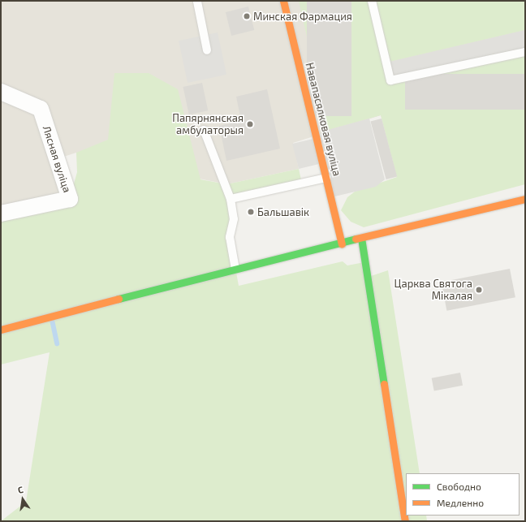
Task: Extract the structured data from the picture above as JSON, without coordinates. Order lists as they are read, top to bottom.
{
  "streets": {
    "main road": ["Навапасялковая вуліца"],
    "street": ["Лясная вуліца"]
  },
  "places": [
    "Минская Фармация",
    "Папярнянская амбулаторыя",
    "Бальшавік",
    "Царква Святога Мікалая"
  ],
  "legend": ["Свободно", "Медленно"],
  "north": "top"
}
